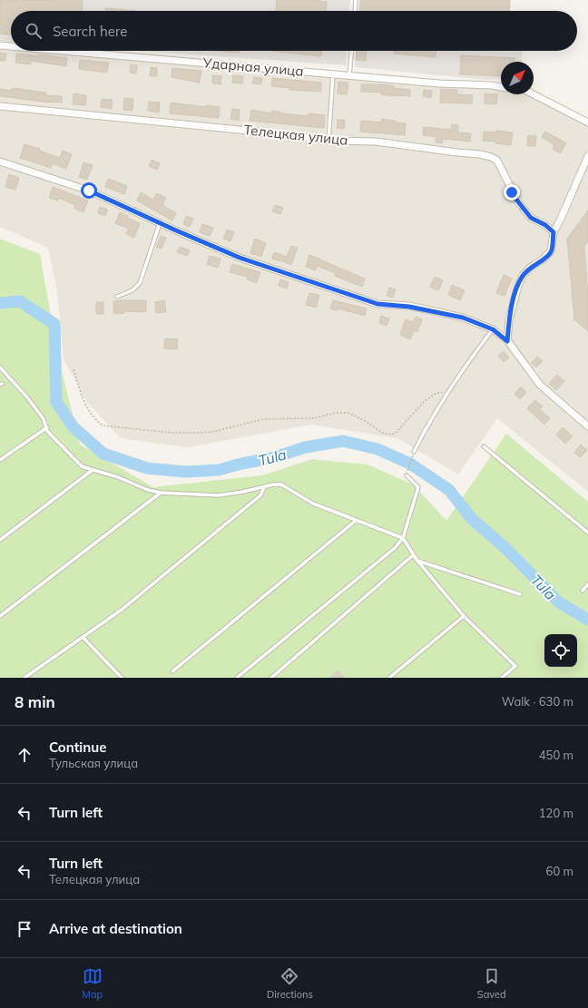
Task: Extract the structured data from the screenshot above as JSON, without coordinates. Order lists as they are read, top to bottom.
{
  "streets": {
    "street": ["Ударная улица", "Телецкая улица"]
  },
  "water": ["Tula"],
  "north": "top right",
  "page": {
    "search": "Search here",
    "heading": ["8 min", "Walk · 630 m"],
    "list": [
      ["Continue", "Тульская улица", "450 m"],
      ["Turn left", "120 m"],
      ["Turn left", "Телецкая улица", "60 m"],
      "Arrive at destination"
    ],
    "nav": ["Map", "Directions", "Saved"]
  }
}
